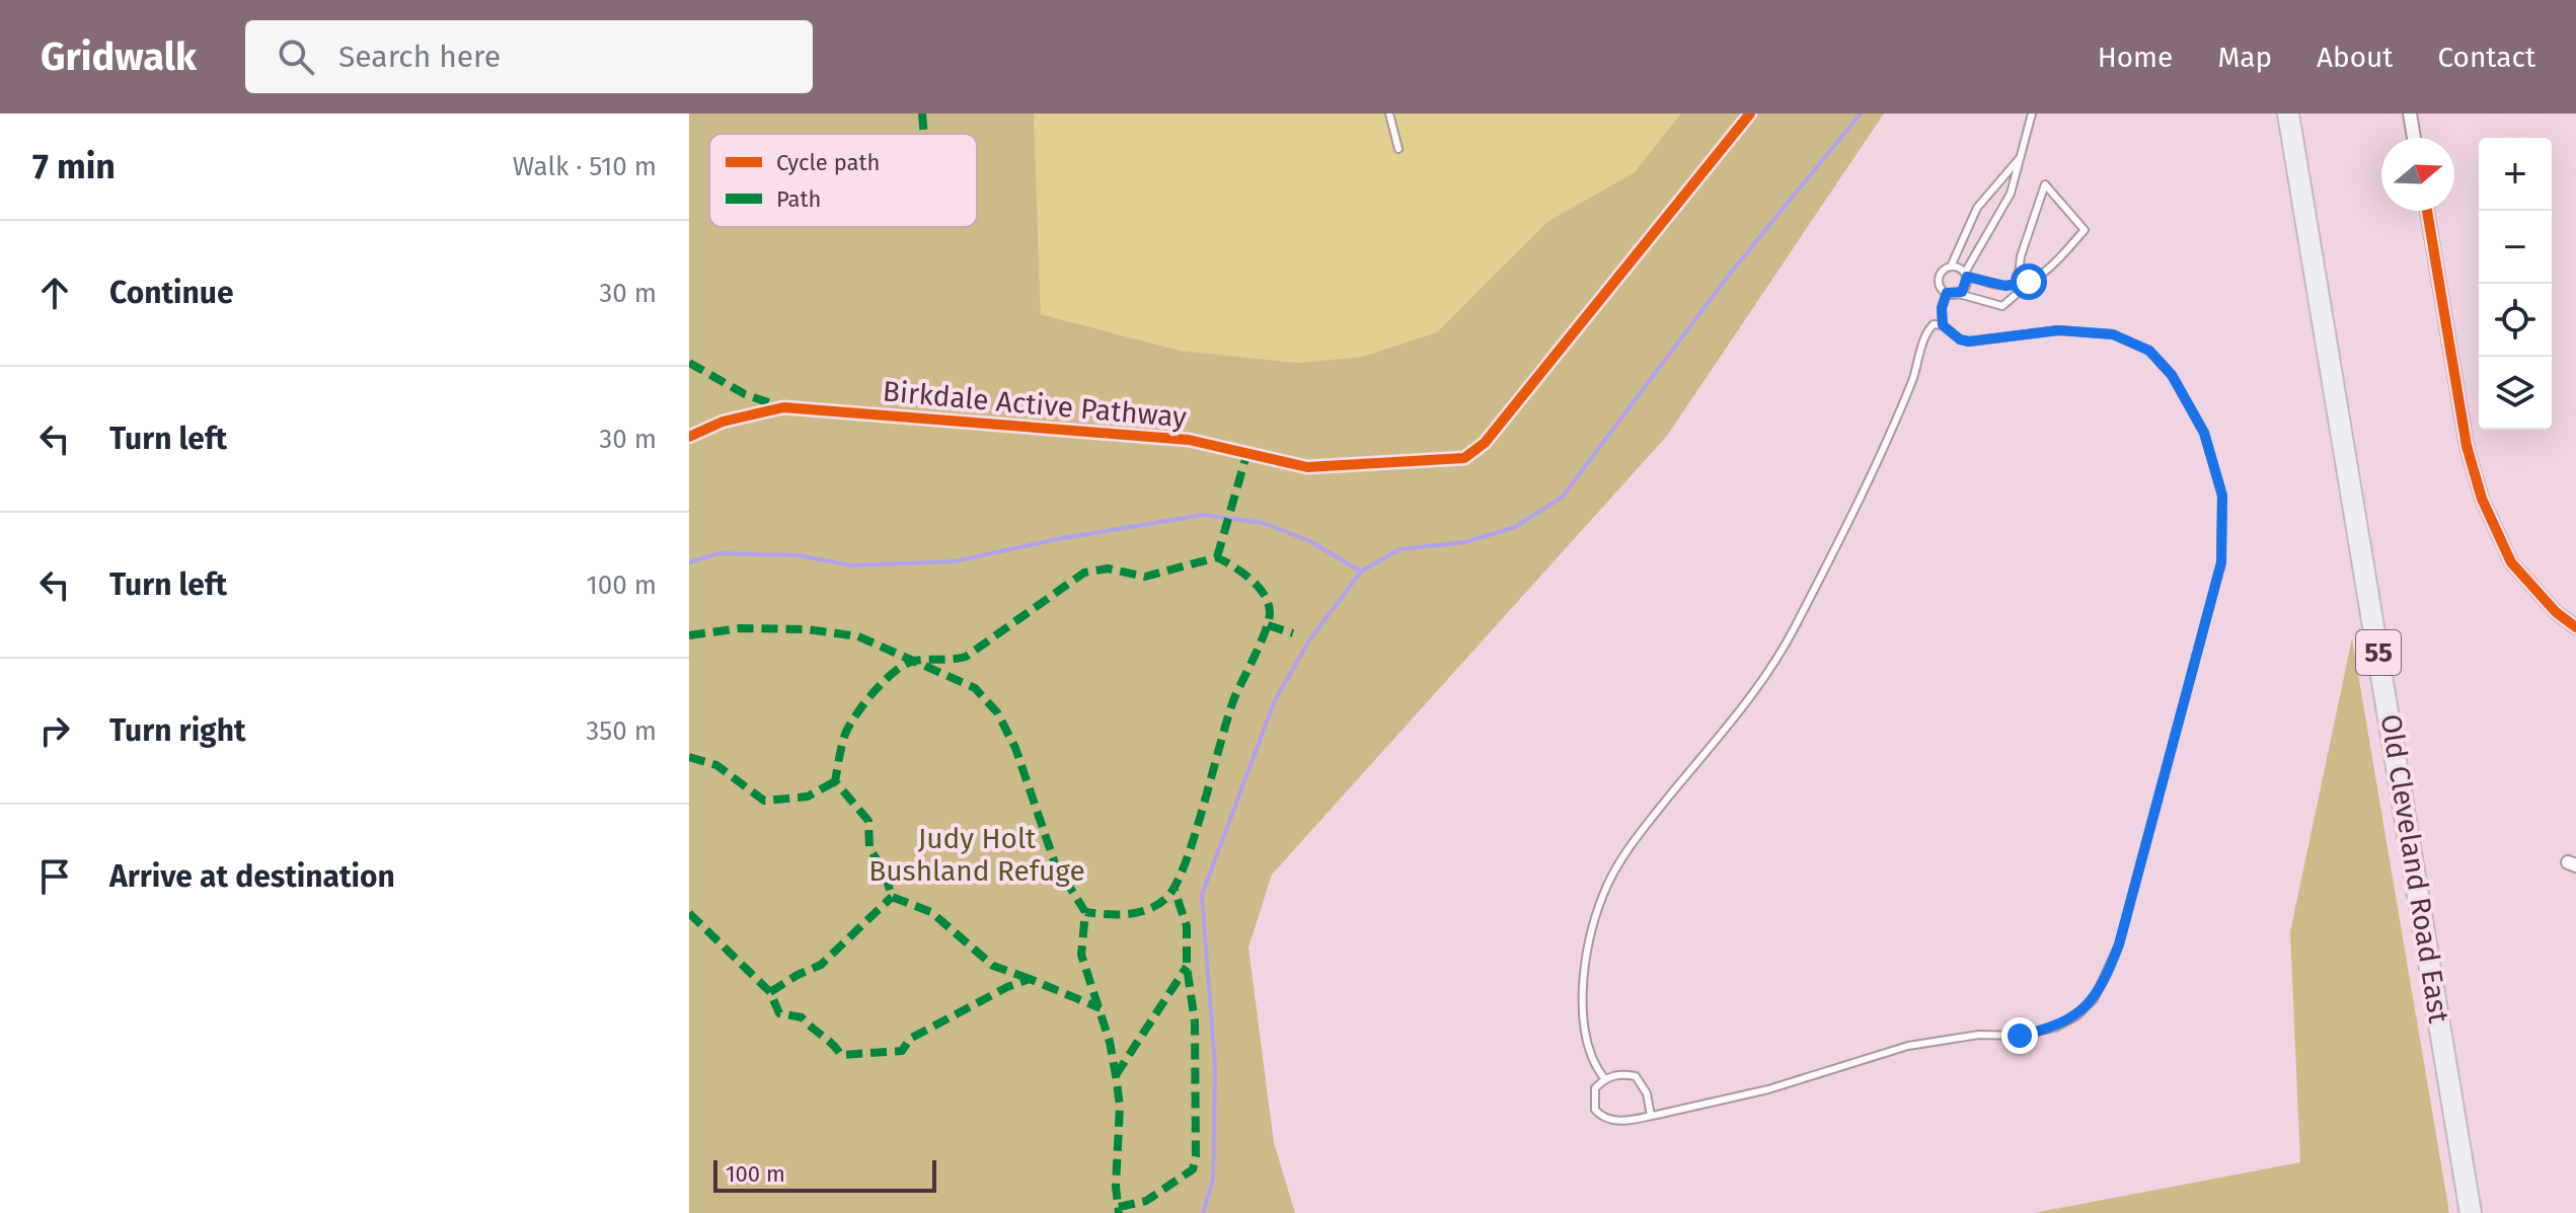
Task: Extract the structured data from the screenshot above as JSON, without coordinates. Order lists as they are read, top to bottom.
{
  "streets": {
    "main road": ["55", "Old Cleveland Road East"],
    "cycle path": ["Birkdale Active Pathway"]
  },
  "parks": ["Judy Holt Bushland Refuge"],
  "legend": ["Cycle path", "Path"],
  "scale_bar": "100 m",
  "north": "right",
  "page": {
    "header": "Gridwalk",
    "search": "Search here",
    "nav": [
      "Home",
      "Map",
      "About",
      "Contact"
    ],
    "heading": ["7 min", "Walk · 510 m"],
    "map_buttons": ["+", "−"],
    "list": [
      ["Continue", "30 m"],
      ["Turn left", "30 m"],
      ["Turn left", "100 m"],
      ["Turn right", "350 m"],
      "Arrive at destination"
    ],
    "scale": "100 m"
  }
}
